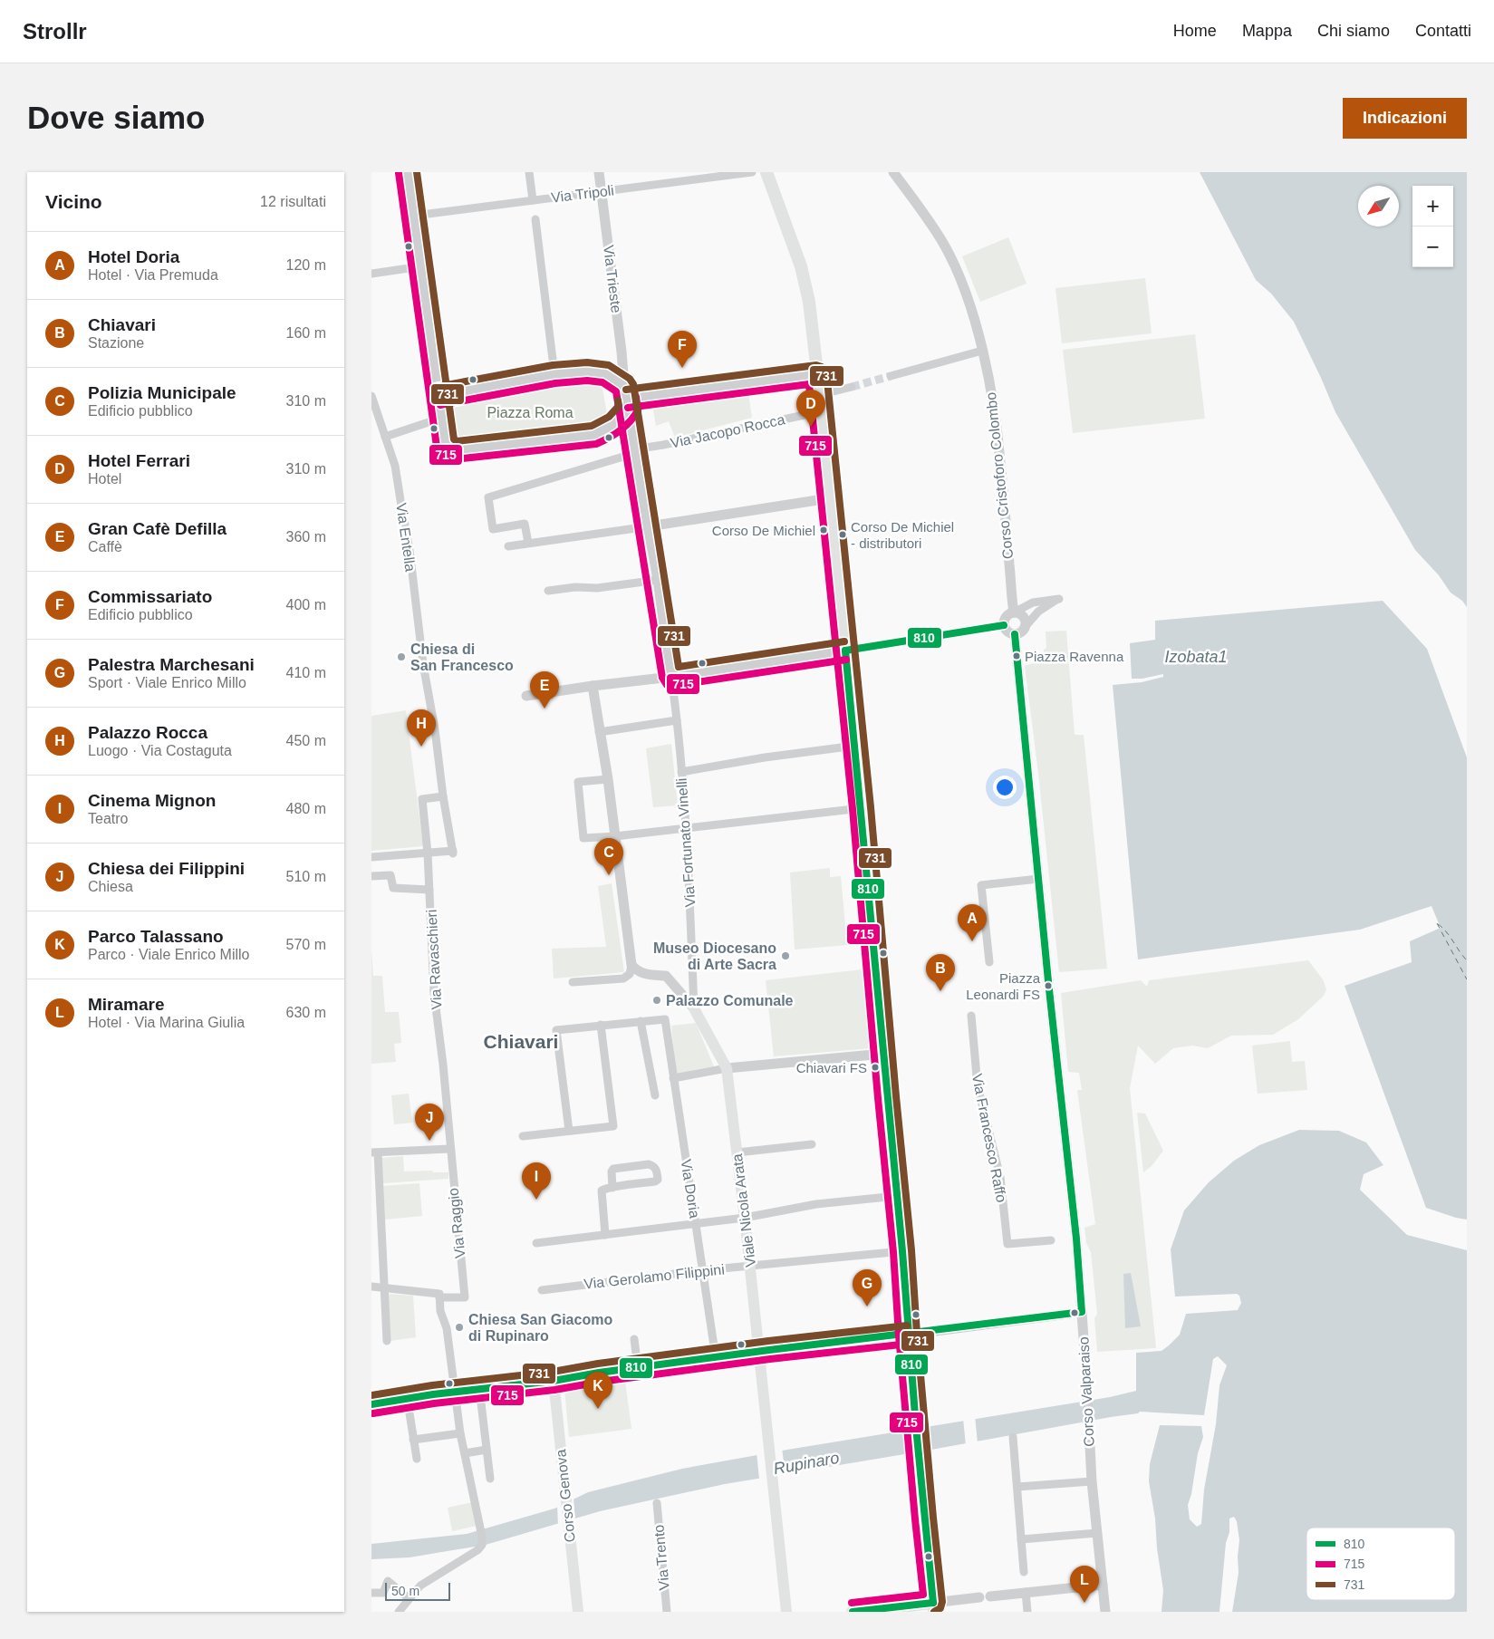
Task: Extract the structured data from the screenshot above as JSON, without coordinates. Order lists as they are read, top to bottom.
{
  "streets": {
    "main road": ["Viale Nicola Arata", "Corso Genova"],
    "street": [
      "Via Tripoli",
      "Via Trieste",
      "Via Jacopo Rocca",
      "Corso Cristoforo Colombo",
      "Via Entella",
      "Via Fortunato Vinelli",
      "Via Ravaschieri",
      "Via Francesco Raffo",
      "Via Doria",
      "Via Raggio",
      "Via Gerolamo Filippini",
      "Corso Valparaiso",
      "Via Trento"
    ]
  },
  "crossings": [
    ["Via Tripoli", "Via Trieste"],
    ["Via Entella", "Via Ravaschieri"],
    ["Via Ravaschieri", "Via Raggio"],
    ["Via Doria", "Via Gerolamo Filippini"],
    ["Viale Nicola Arata", "Via Gerolamo Filippini"]
  ],
  "districts": ["Chiavari"],
  "water": ["Izobata1", "Rupinaro"],
  "parks": ["Piazza Roma"],
  "places": [
    "Corso De Michiel",
    "Corso De Michiel - distributori",
    "Piazza Ravenna",
    "Chiesa di San Francesco",
    "Museo Diocesano di Arte Sacra",
    "Piazza Leonardi FS",
    "Palazzo Comunale",
    "Chiavari FS",
    "Chiesa San Giacomo di Rupinaro"
  ],
  "lines": ["transit line 731", "transit line 715", "transit line 810"],
  "legend": ["810", "715", "731"],
  "scale_bar": "50 m",
  "north": "bottom left",
  "page": {
    "header": "Strollr",
    "nav": [
      "Home",
      "Mappa",
      "Chi siamo",
      "Contatti"
    ],
    "buttons": "Indicazioni",
    "title": "Dove siamo",
    "heading": ["Vicino", "12 risultati"],
    "map_buttons": ["+", "−"],
    "list": [
      {
        "mark": "A",
        "name": "Hotel Doria",
        "note": "Hotel · Via Premuda",
        "value": "120 m"
      },
      {
        "mark": "B",
        "name": "Chiavari",
        "note": "Stazione",
        "value": "160 m"
      },
      {
        "mark": "C",
        "name": "Polizia Municipale",
        "note": "Edificio pubblico",
        "value": "310 m"
      },
      {
        "mark": "D",
        "name": "Hotel Ferrari",
        "note": "Hotel",
        "value": "310 m"
      },
      {
        "mark": "E",
        "name": "Gran Cafè Defilla",
        "note": "Caffè",
        "value": "360 m"
      },
      {
        "mark": "F",
        "name": "Commissariato",
        "note": "Edificio pubblico",
        "value": "400 m"
      },
      {
        "mark": "G",
        "name": "Palestra Marchesani",
        "note": "Sport · Viale Enrico Millo",
        "value": "410 m"
      },
      {
        "mark": "H",
        "name": "Palazzo Rocca",
        "note": "Luogo · Via Costaguta",
        "value": "450 m"
      },
      {
        "mark": "I",
        "name": "Cinema Mignon",
        "note": "Teatro",
        "value": "480 m"
      },
      {
        "mark": "J",
        "name": "Chiesa dei Filippini",
        "note": "Chiesa",
        "value": "510 m"
      },
      {
        "mark": "K",
        "name": "Parco Talassano",
        "note": "Parco · Viale Enrico Millo",
        "value": "570 m"
      },
      {
        "mark": "L",
        "name": "Miramare",
        "note": "Hotel · Via Marina Giulia",
        "value": "630 m"
      }
    ],
    "pins": [
      "F",
      "D",
      "E",
      "H",
      "C",
      "A",
      "B",
      "J",
      "I",
      "G",
      "K",
      "L"
    ],
    "scale": "50 m"
  }
}
